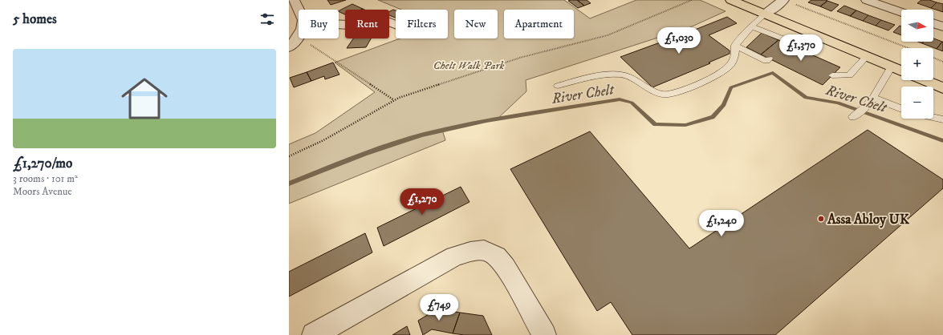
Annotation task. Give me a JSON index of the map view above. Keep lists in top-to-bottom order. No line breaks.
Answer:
{"water":["River Chelt"],"parks":["Chelt Walk Park"],"places":["Assa Abloy UK"],"north":"right","page":{"heading":"5 homes","map_buttons":["+","−"],"chip":["Buy","Rent","Filters","New","Apartment"],"price":["£1,030","£1,370","£1,270","£1,240","£749"],"list":[{"name":"£1,270/mo","note":"3 rooms · 101 m² · Moors Avenue"}]}}
